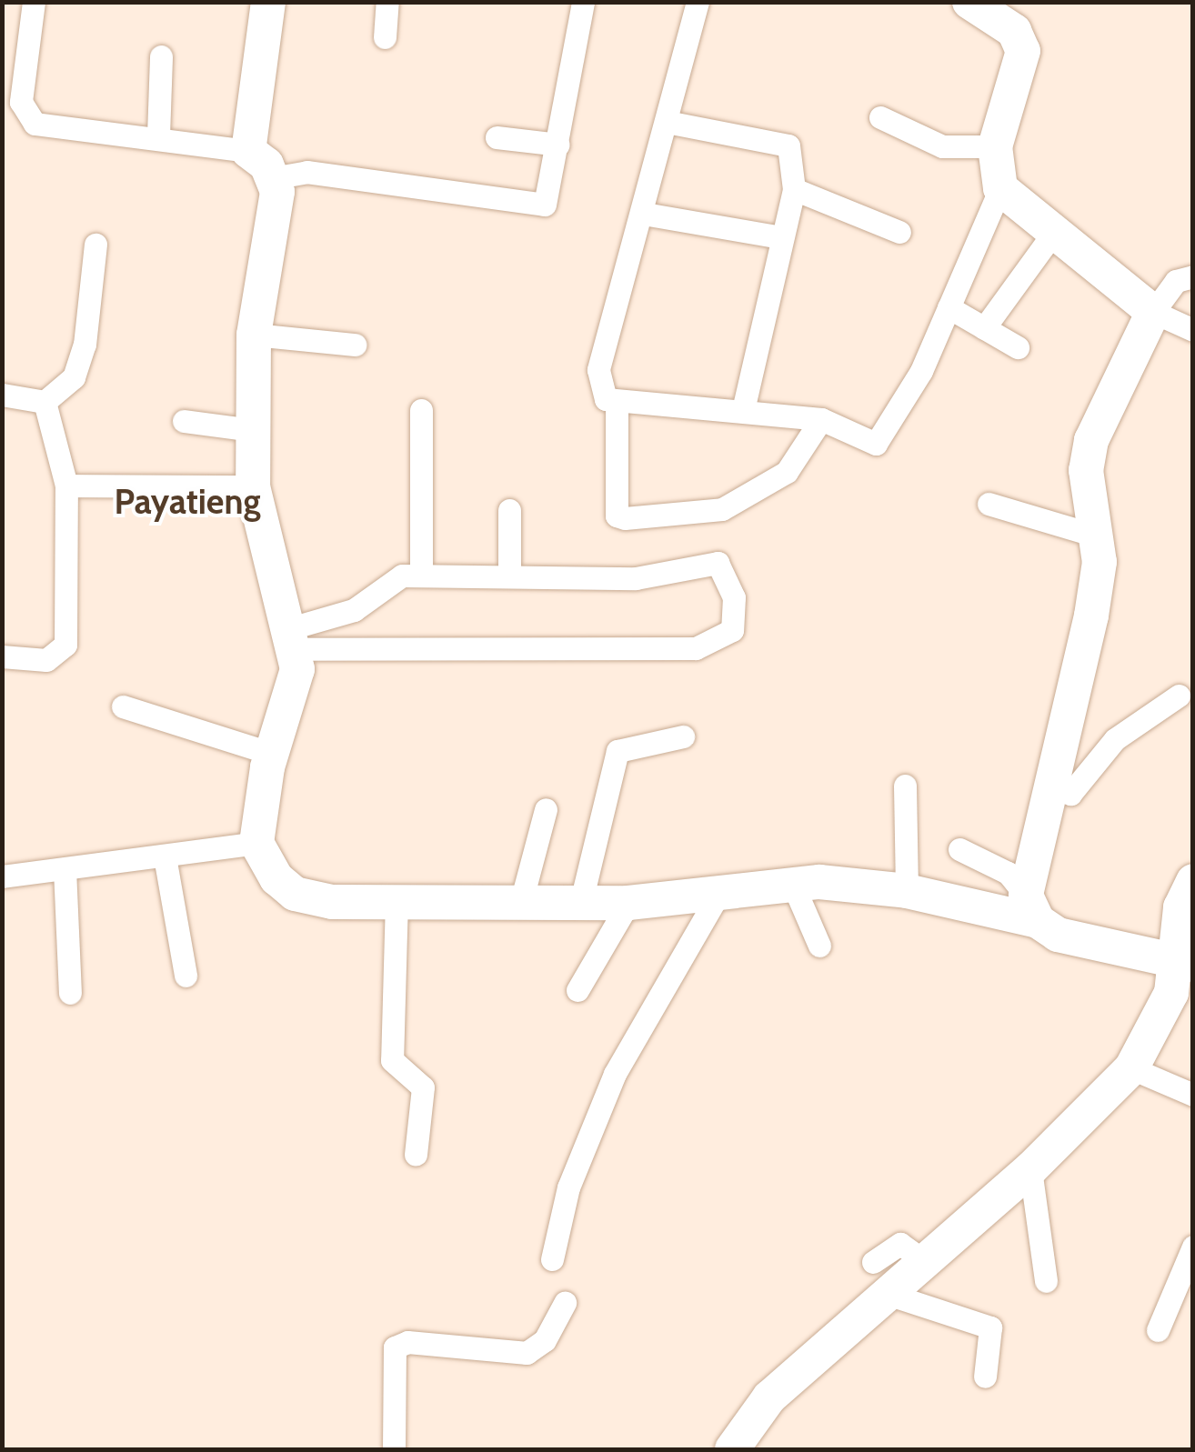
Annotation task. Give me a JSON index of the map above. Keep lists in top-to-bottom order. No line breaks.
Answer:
{"districts":["Payatieng"]}
